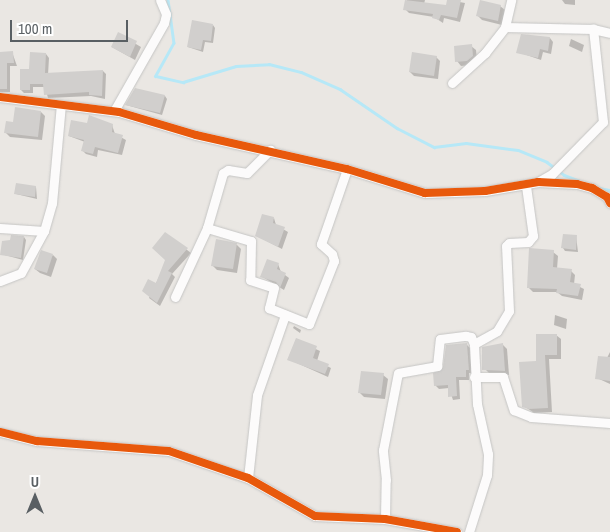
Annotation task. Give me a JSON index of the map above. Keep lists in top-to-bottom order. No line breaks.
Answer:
{"scale_bar":"100 m","north":"top"}
